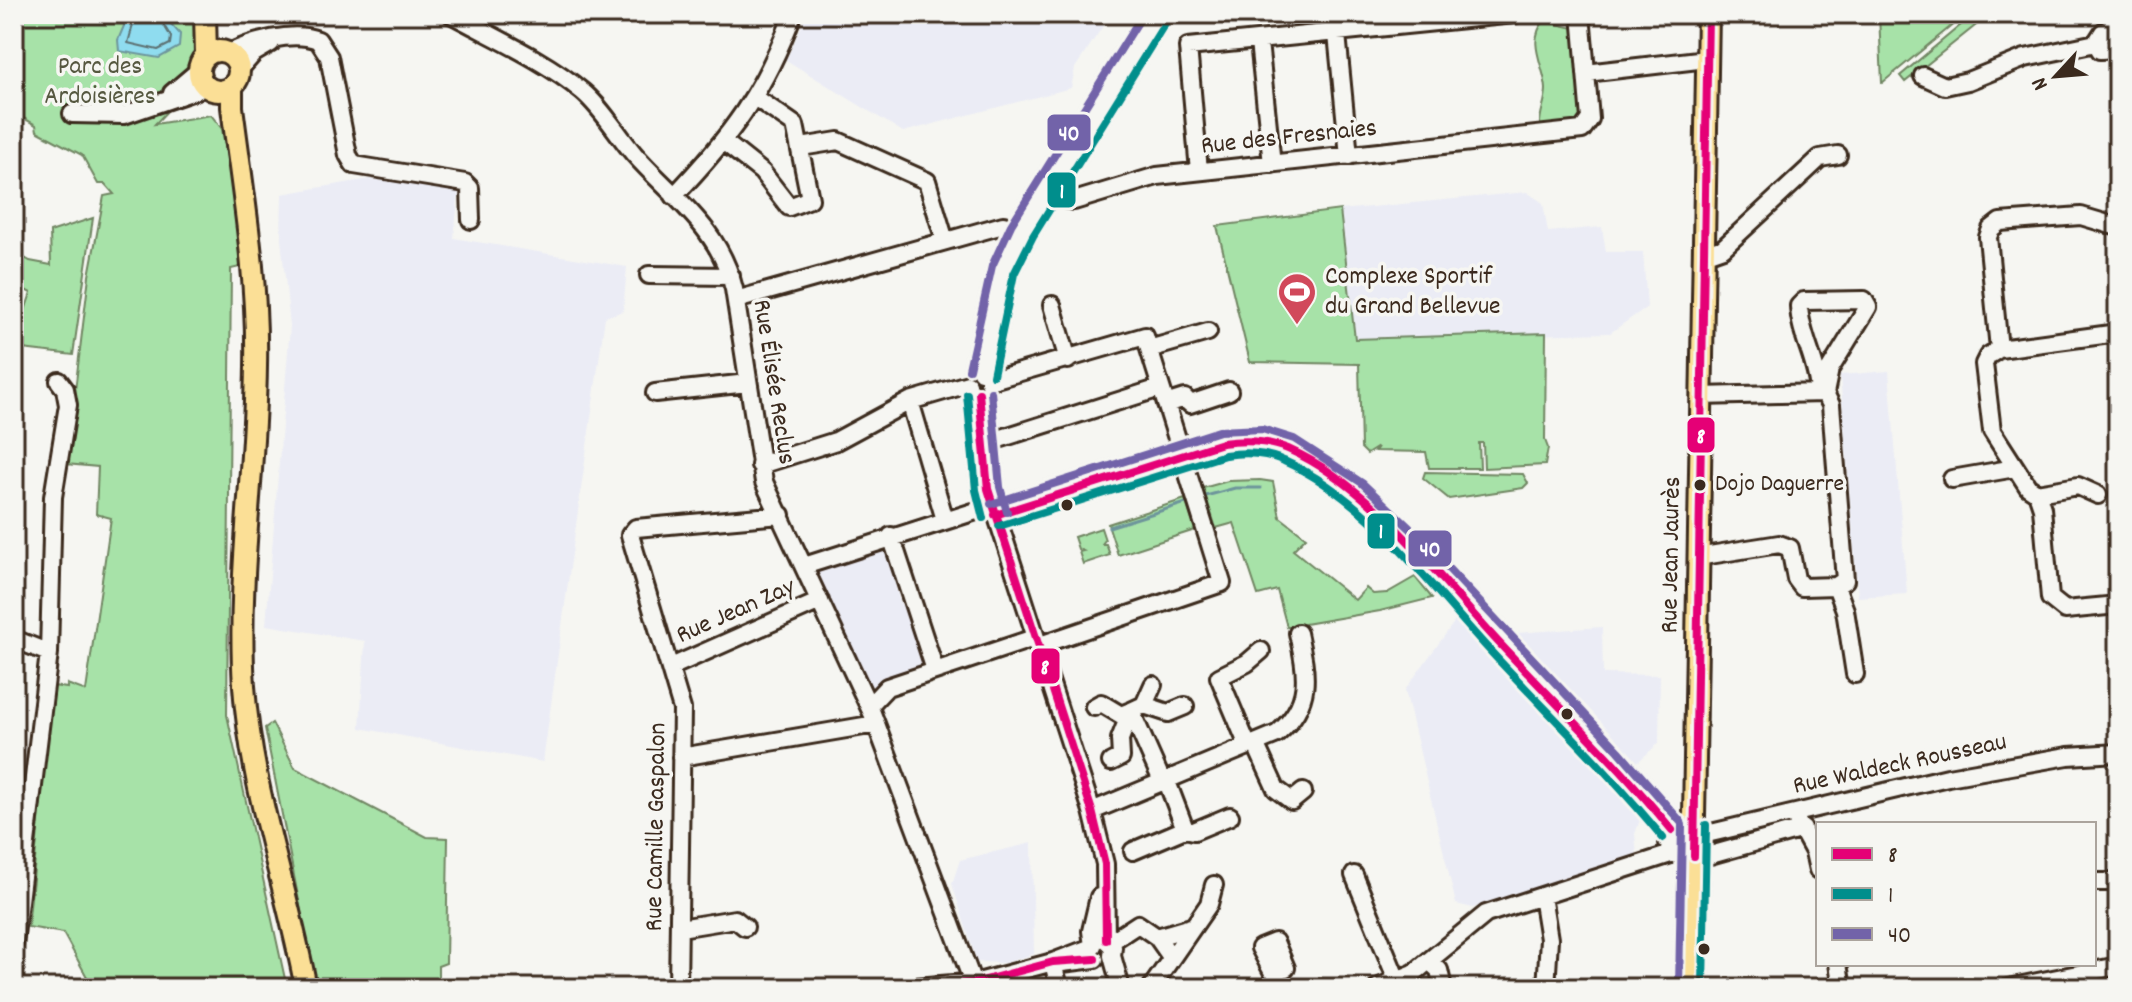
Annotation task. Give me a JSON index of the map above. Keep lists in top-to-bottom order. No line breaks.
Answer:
{"streets":{"main road":["Rue Jean Jaurès"],"street":["Rue des Fresnaies","Rue Élisée Reclus","Rue Jean Zay","Rue Waldeck Rousseau","Rue Camille Gaspalon"]},"crossings":[["Rue Élisée Reclus","Rue Jean Zay"],["Rue Élisée Reclus","Rue Camille Gaspalon"],["Rue Jean Jaurès","Rue Waldeck Rousseau"],["Rue Jean Zay","Rue Camille Gaspalon"]],"parks":["Parc des Ardoisières"],"places":{"sports":["Complexe Sportif du Grand Bellevue"],"other":["Dojo Daguerre"]},"lines":["transit line 8","transit line 40","transit line 1"],"legend":["8","1","40"],"north":"bottom left"}
